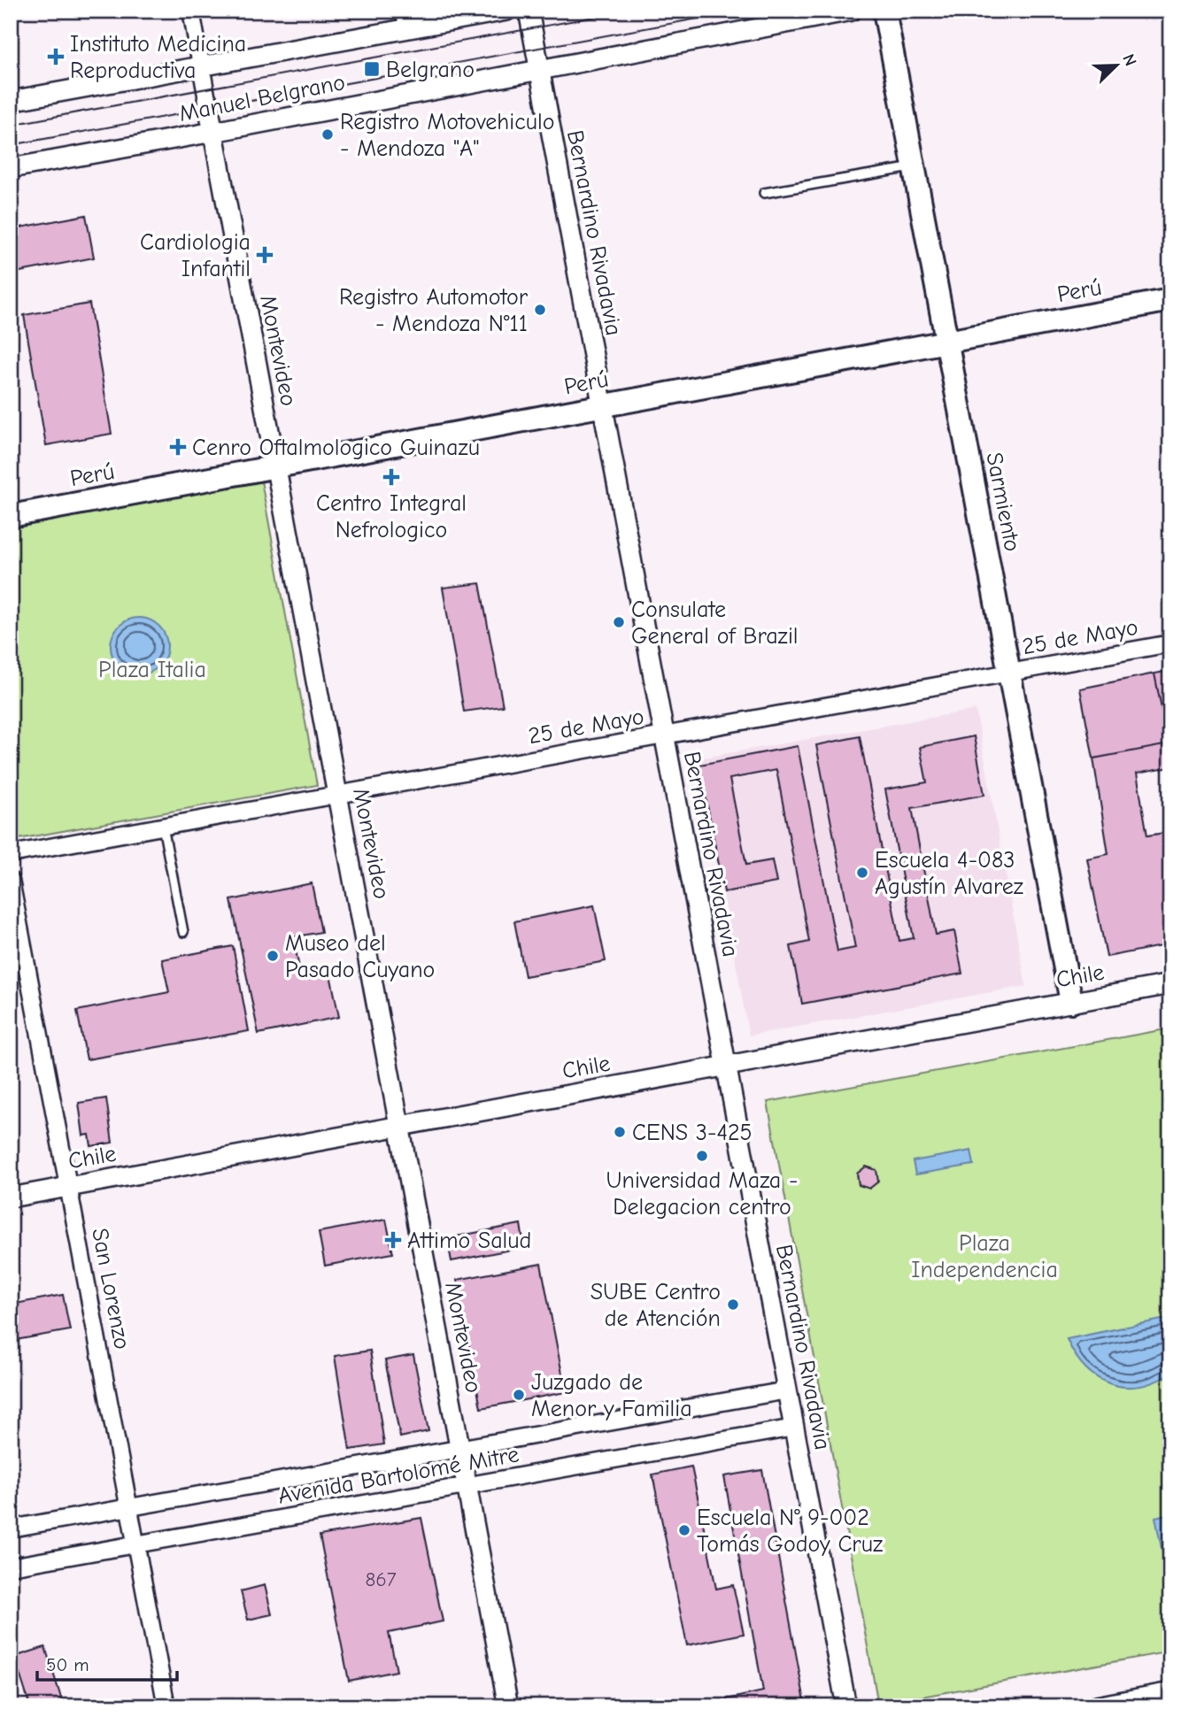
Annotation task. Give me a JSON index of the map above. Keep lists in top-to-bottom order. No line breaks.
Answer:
{"streets":{"main road":["Perú","Sarmiento"],"street":["Manuel Belgrano","Bernardino Rivadavia","Montevideo","25 de Mayo","Chile","San Lorenzo","Avenida Bartolomé Mitre"]},"crossings":[["Manuel Belgrano","Bernardino Rivadavia"],["Manuel Belgrano","Montevideo"],["Bernardino Rivadavia","Perú"],["Bernardino Rivadavia","25 de Mayo"],["Bernardino Rivadavia","Chile"],["Bernardino Rivadavia","Avenida Bartolomé Mitre"],["Perú","Montevideo"],["Perú","Sarmiento"],["Montevideo","25 de Mayo"],["Montevideo","Chile"],["Montevideo","Avenida Bartolomé Mitre"],["Sarmiento","25 de Mayo"],["Sarmiento","Chile"],["Chile","San Lorenzo"],["San Lorenzo","Avenida Bartolomé Mitre"]],"parks":["Plaza Italia","Plaza Independencia"],"places":{"health":["Instituto Medicina Reproductiva","Cardiologia Infantil","Cenro Oftalmologico Guinazu","Centro Integral Nefrologico","Attimo Salud"],"transit":["Belgrano"],"other":["Registro Motovehiculo - Mendoza \"A\"","Registro Automotor - Mendoza N°11","Consulate General of Brazil","Escuela 4-083 Agustín Alvarez","Museo del Pasado Cuyano","CENS 3-425","Universidad Maza - Delegacion centro","SUBE Centro de Atención","Juzgado de Menor y Familia","Escuela N° 9-002 Tomás Godoy Cruz"]},"house_numbers":["867"],"scale_bar":"50 m","north":"top right"}
